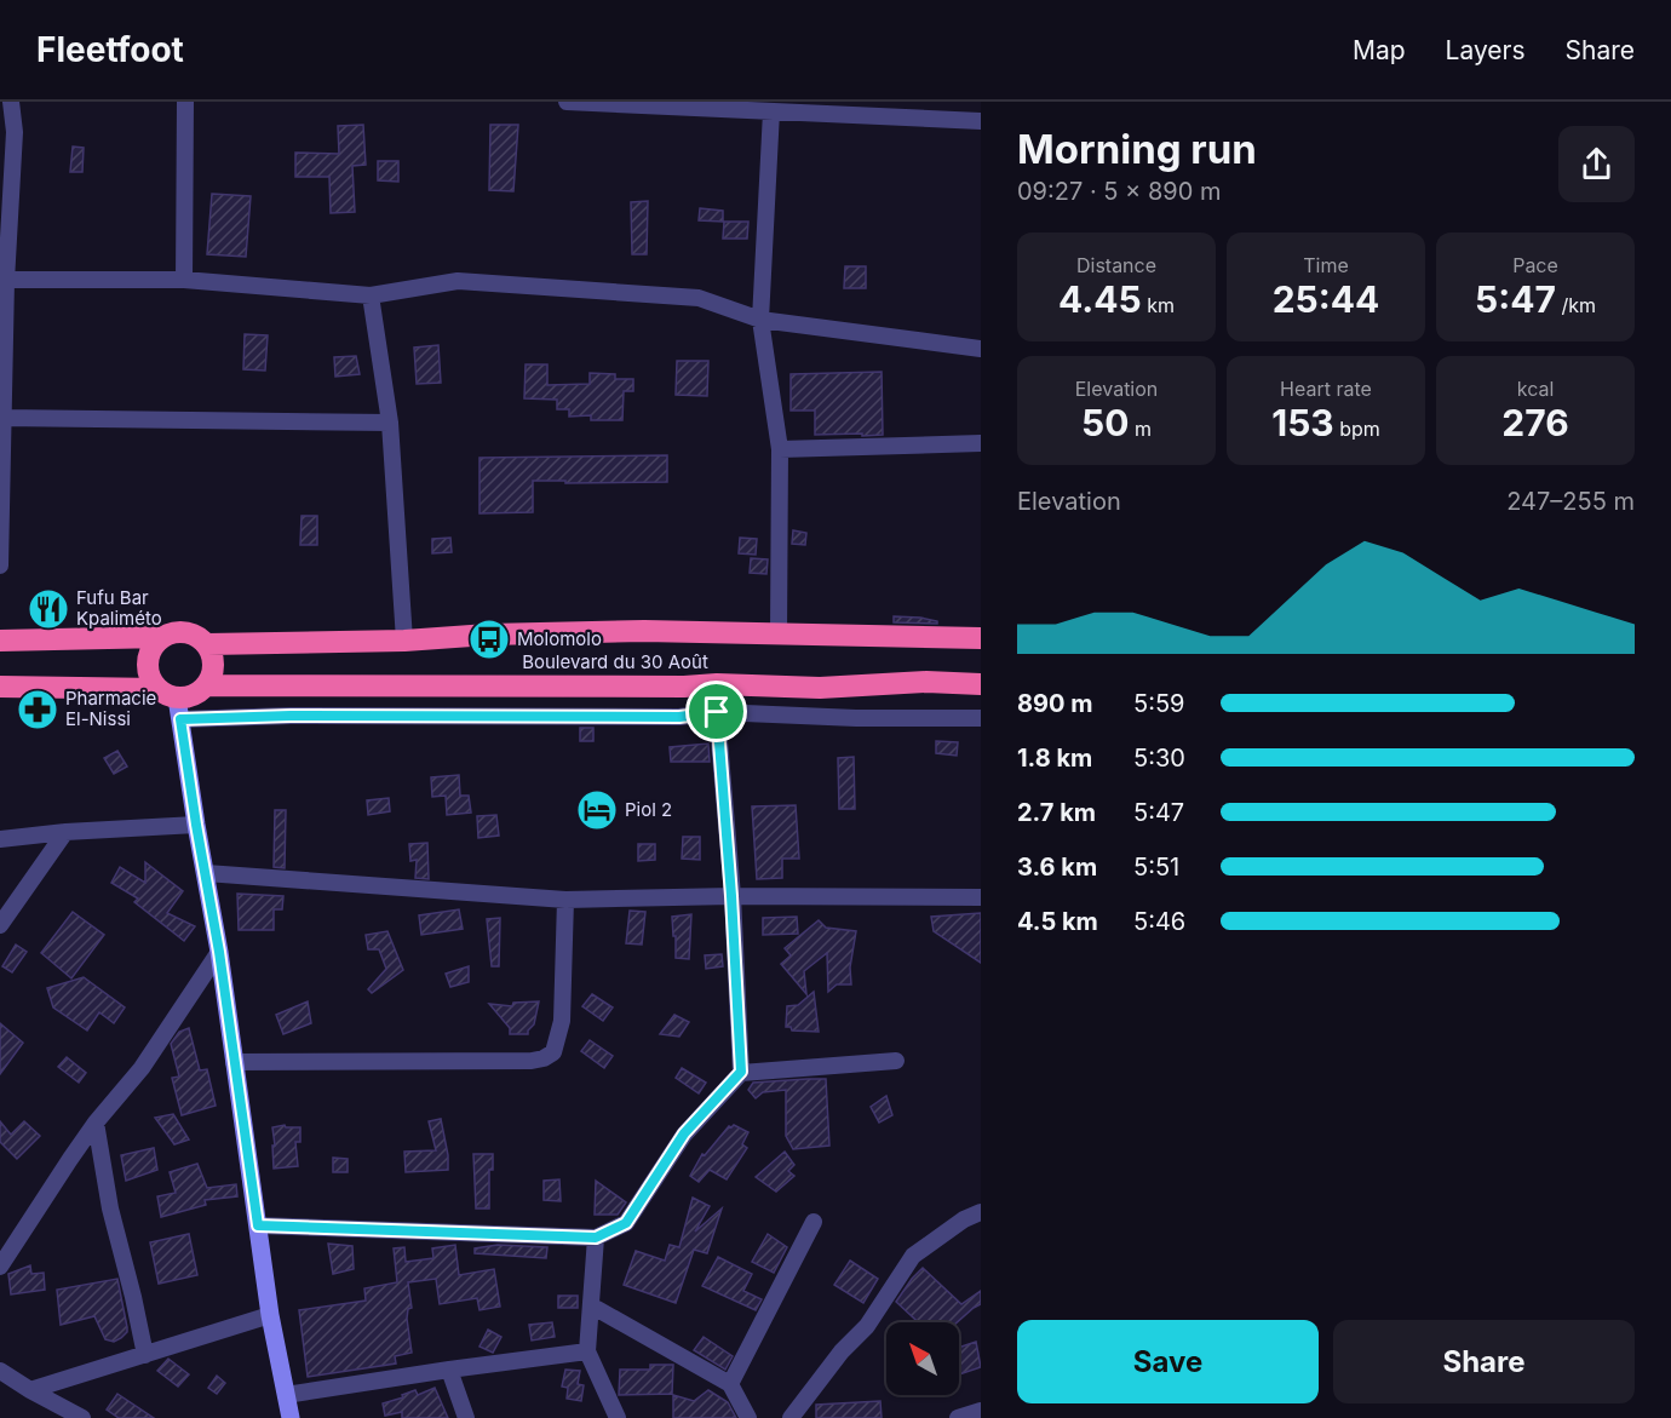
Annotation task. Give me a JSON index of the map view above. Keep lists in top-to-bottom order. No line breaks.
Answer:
{"streets":{"highway":["Boulevard du 30 Août"]},"places":{"restaurant":["Fufu Bar Kpaliméto"],"bus stop":["Molomolo"],"pharmacy":["Pharmacie El-Nissi"],"hotel":["Piol 2"]},"north":"top left","page":{"header":"Fleetfoot","nav":["Map","Layers","Share"],"heading":["Morning run","09:27 · 5 × 890 m"],"stats":[["Distance","4.45 km"],["Time","25:44"],["Pace","5:47 /km"],["Elevation","50 m"],["Heart rate","153 bpm"],["kcal","276"]],"chart":["Elevation","247–255 m"],"list":[{"name":"890 m","note":"5:59"},{"name":"1.8 km","note":"5:30"},{"name":"2.7 km","note":"5:47"},{"name":"3.6 km","note":"5:51"},{"name":"4.5 km","note":"5:46"}],"buttons":["Save","Share"]}}
